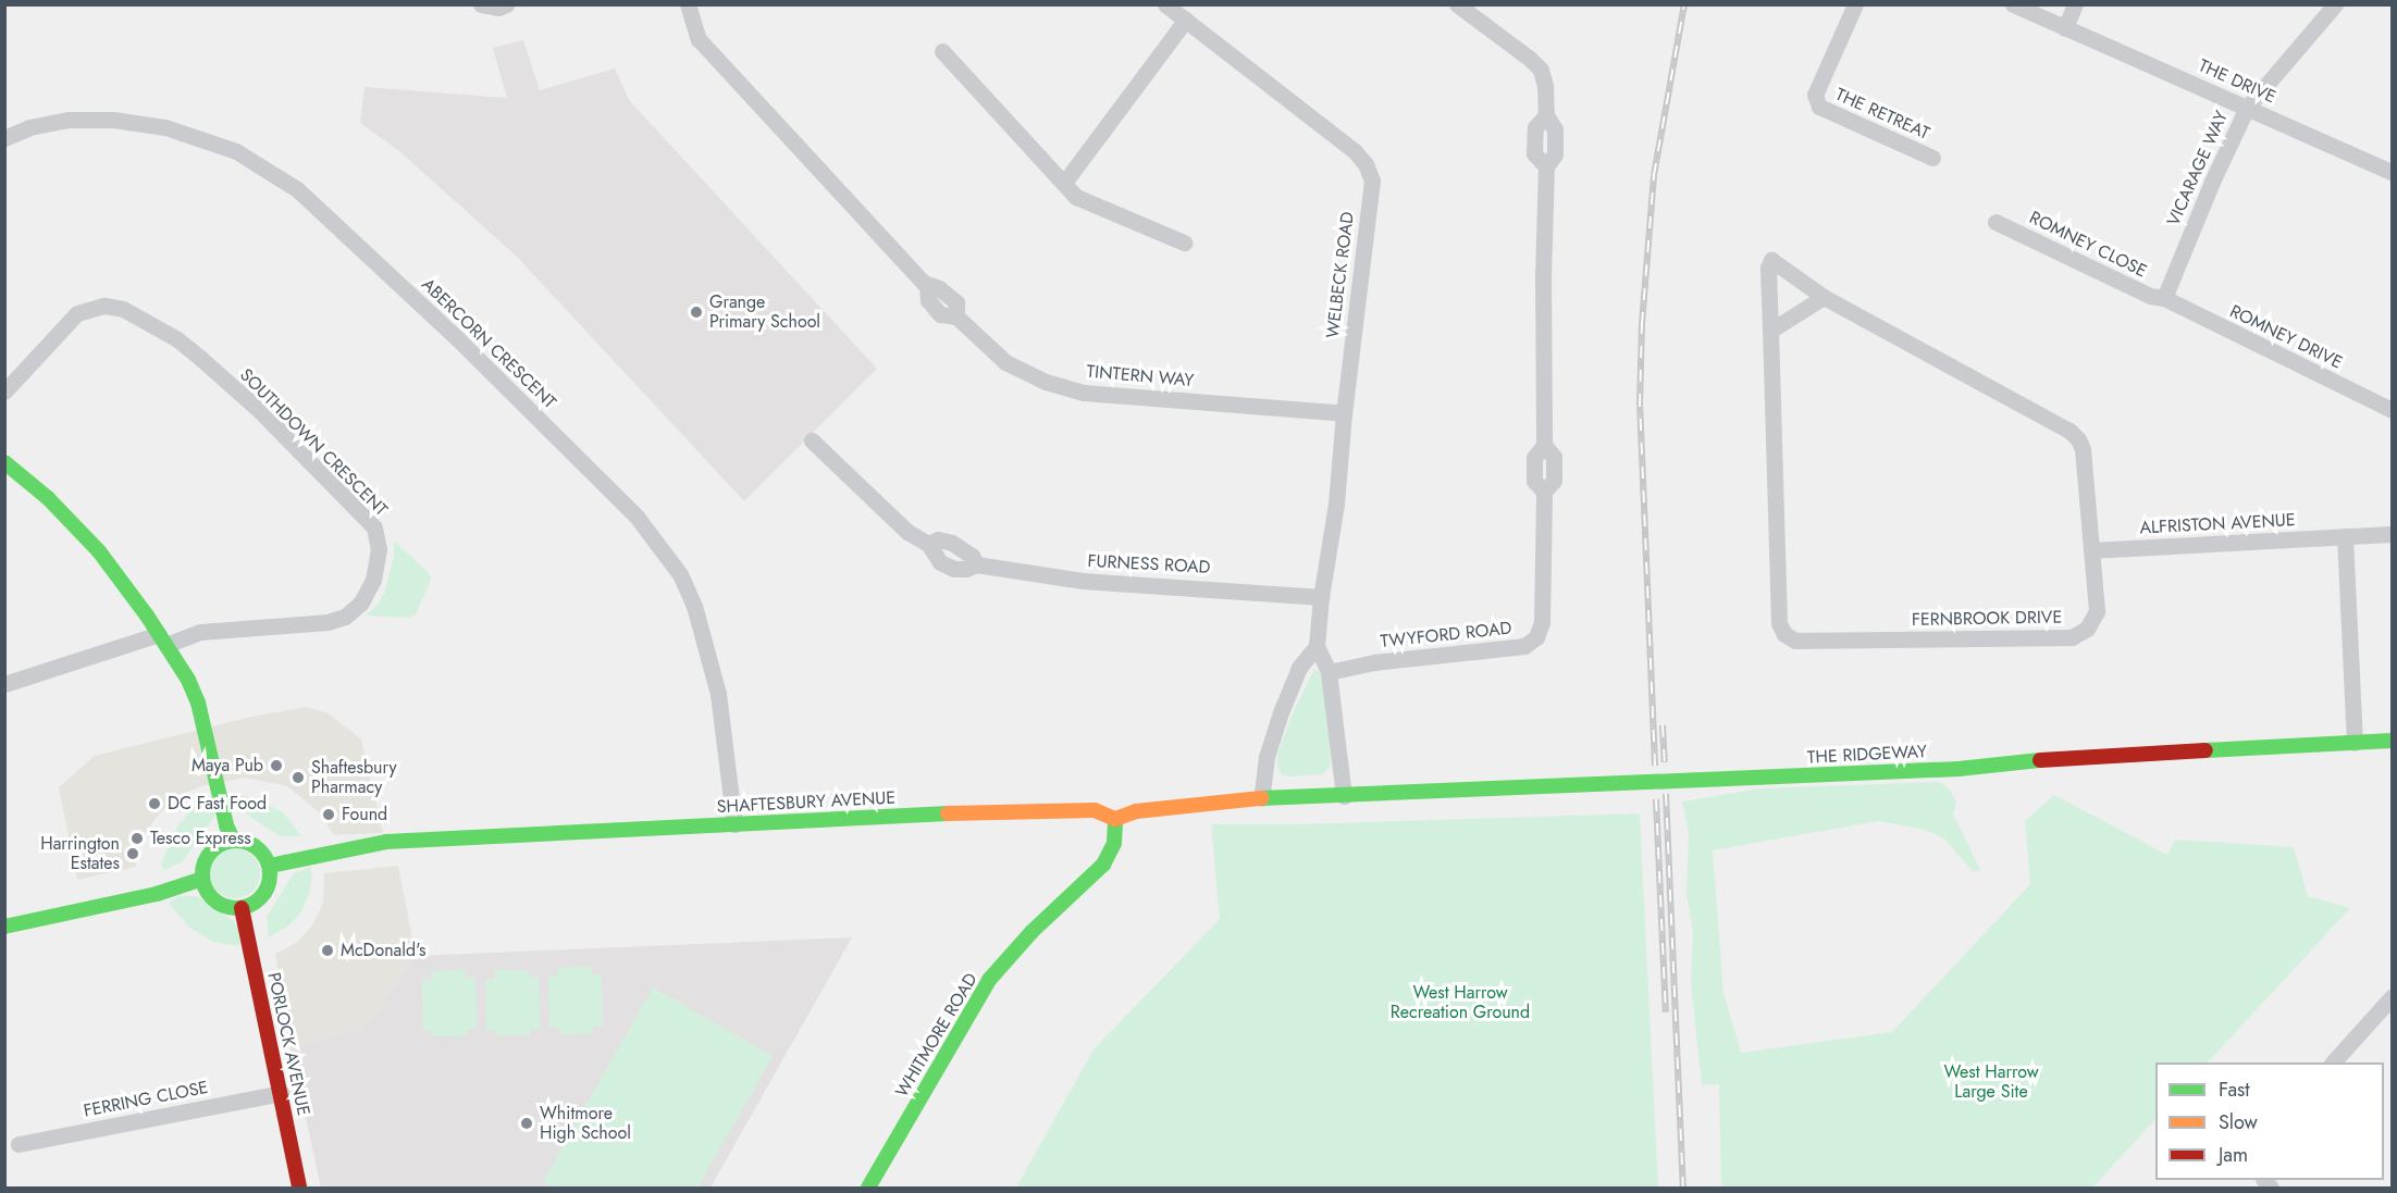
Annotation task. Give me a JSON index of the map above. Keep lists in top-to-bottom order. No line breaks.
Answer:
{"streets":{"street":["THE DRIVE","THE RETREAT","VICARAGE WAY","ROMNEY CLOSE","WELBECK ROAD","ROMNEY DRIVE","ABERCORN CRESCENT","TINTERN WAY","SOUTHDOWN CRESCENT","ALFRISTON AVENUE","FURNESS ROAD","FERNBROOK DRIVE","TWYFORD ROAD","THE RIDGEWAY","SHAFTESBURY AVENUE","WHITMORE ROAD","PORLOCK AVENUE","FERRING CLOSE"]},"crossings":[["THE DRIVE","VICARAGE WAY"],["VICARAGE WAY","ROMNEY CLOSE"],["VICARAGE WAY","ROMNEY DRIVE"],["ROMNEY CLOSE","ROMNEY DRIVE"],["WELBECK ROAD","TINTERN WAY"],["WELBECK ROAD","FURNESS ROAD"],["WELBECK ROAD","TWYFORD ROAD"],["WELBECK ROAD","THE RIDGEWAY"],["ABERCORN CRESCENT","SHAFTESBURY AVENUE"],["ALFRISTON AVENUE","FERNBROOK DRIVE"],["SHAFTESBURY AVENUE","WHITMORE ROAD"],["SHAFTESBURY AVENUE","PORLOCK AVENUE"],["PORLOCK AVENUE","FERRING CLOSE"]],"parks":["West Harrow Recreation Ground","West Harrow Large Site"],"places":["Grange Primary School","Maya Pub","Shaftesbury Pharmacy","DC Fast Food","Found","Tesco Express","Harrington Estates","McDonald's","Whitmore High School"],"legend":["Fast","Slow","Jam"]}
